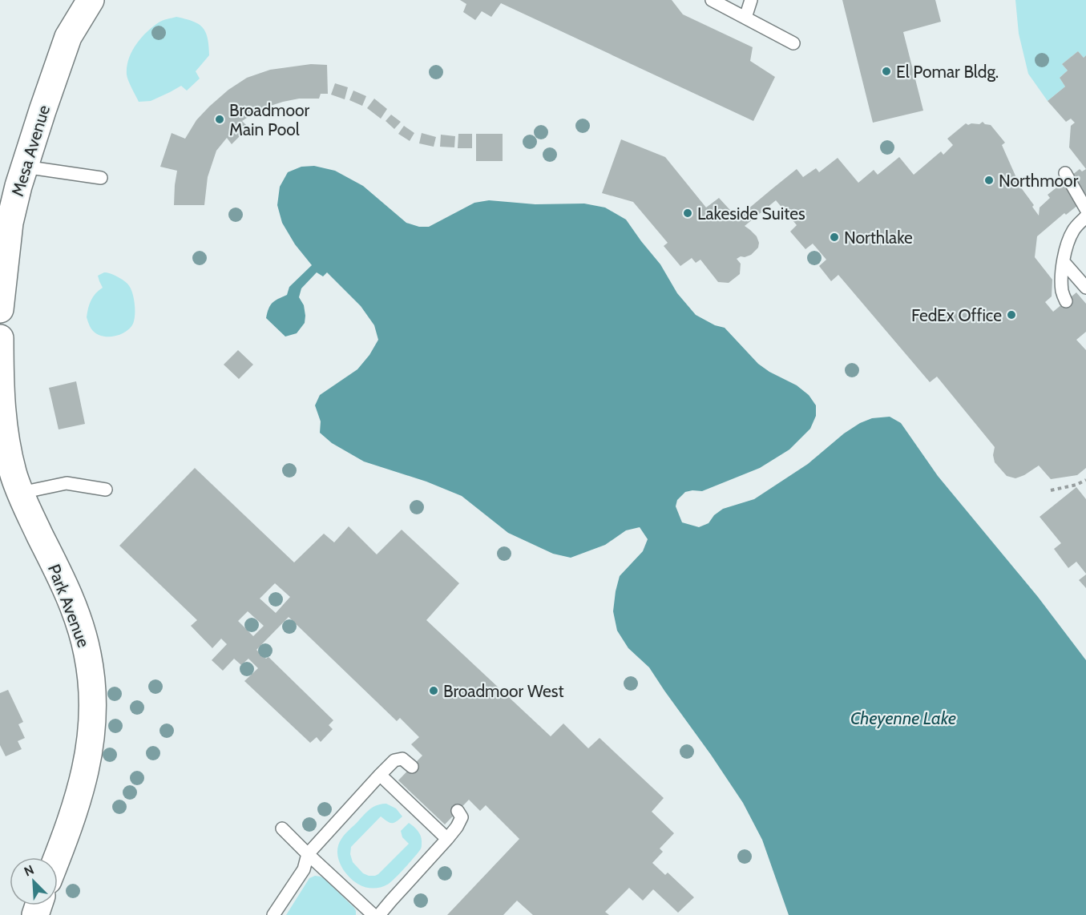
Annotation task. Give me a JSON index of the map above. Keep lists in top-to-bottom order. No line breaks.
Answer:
{"streets":{"street":["Mesa Avenue","Park Avenue"]},"water":["Cheyenne Lake"],"places":["El Pomar Bldg.","Broadmoor Main Pool","Northmoor","Lakeside Suites","Northlake","FedEx Office","Broadmoor West"],"north":"top left"}
